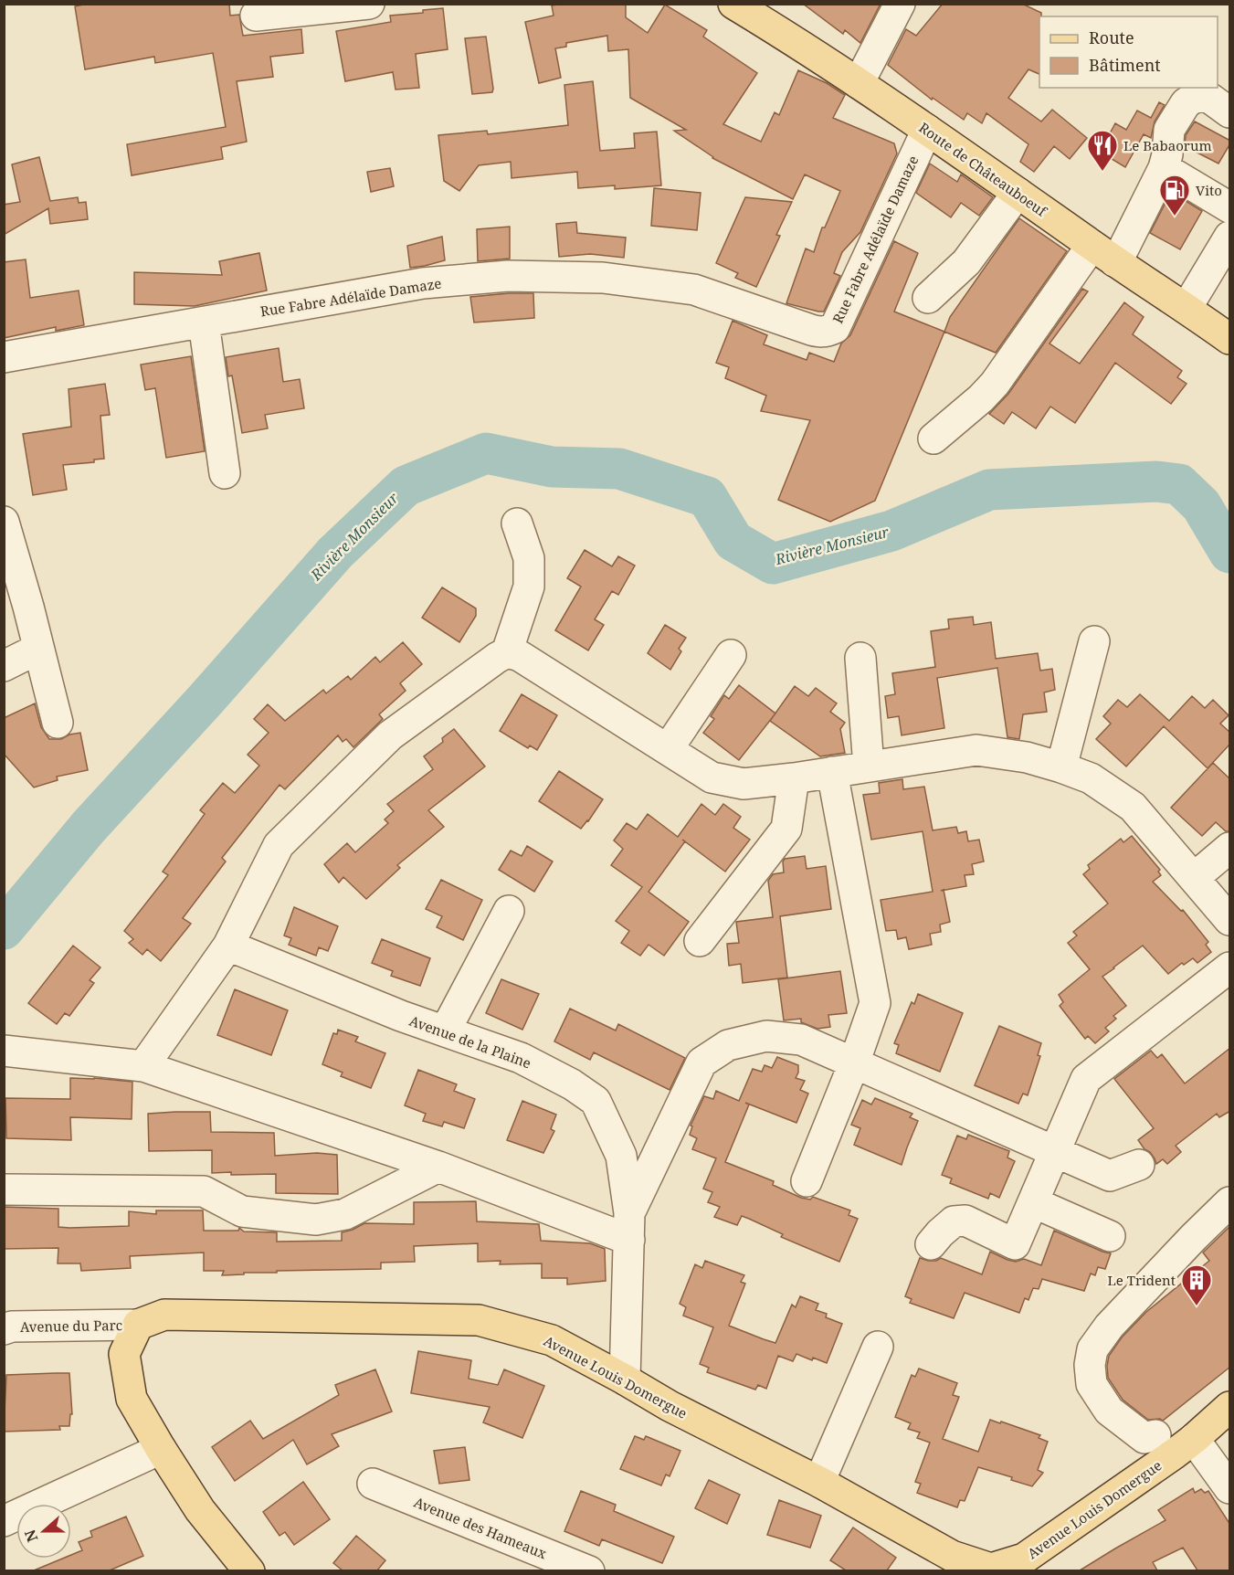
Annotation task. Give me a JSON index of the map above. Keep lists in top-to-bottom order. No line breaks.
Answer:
{"streets":{"main road":["Route de Châteauboeuf","Avenue Louis Domergue"],"street":["Rue Fabre Adélaïde Damaze","Avenue de la Plaine","Avenue du Parc","Avenue des Hameaux"]},"crossings":[["Route de Châteauboeuf","Rue Fabre Adélaïde Damaze"],["Avenue de la Plaine","Avenue Louis Domergue"],["Avenue du Parc","Avenue Louis Domergue"]],"water":["Rivière Monsieur"],"places":{"restaurant":["Le Babaorum"],"fuel station":["Vito"],"building":["Le Trident"]},"legend":["Route","Bâtiment"],"north":"left"}
